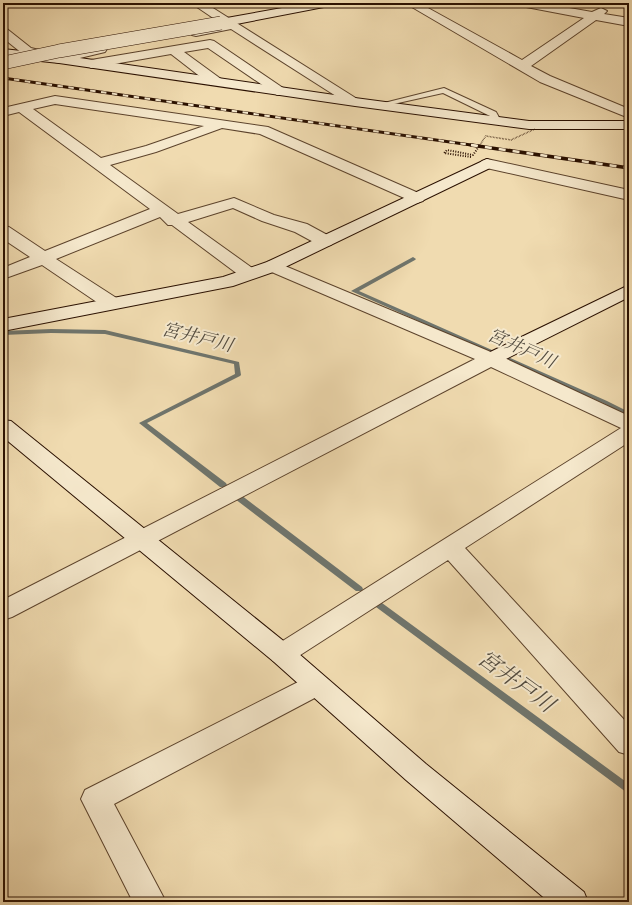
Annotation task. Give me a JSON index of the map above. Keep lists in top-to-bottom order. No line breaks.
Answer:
{"water":["宮井戸川"]}
